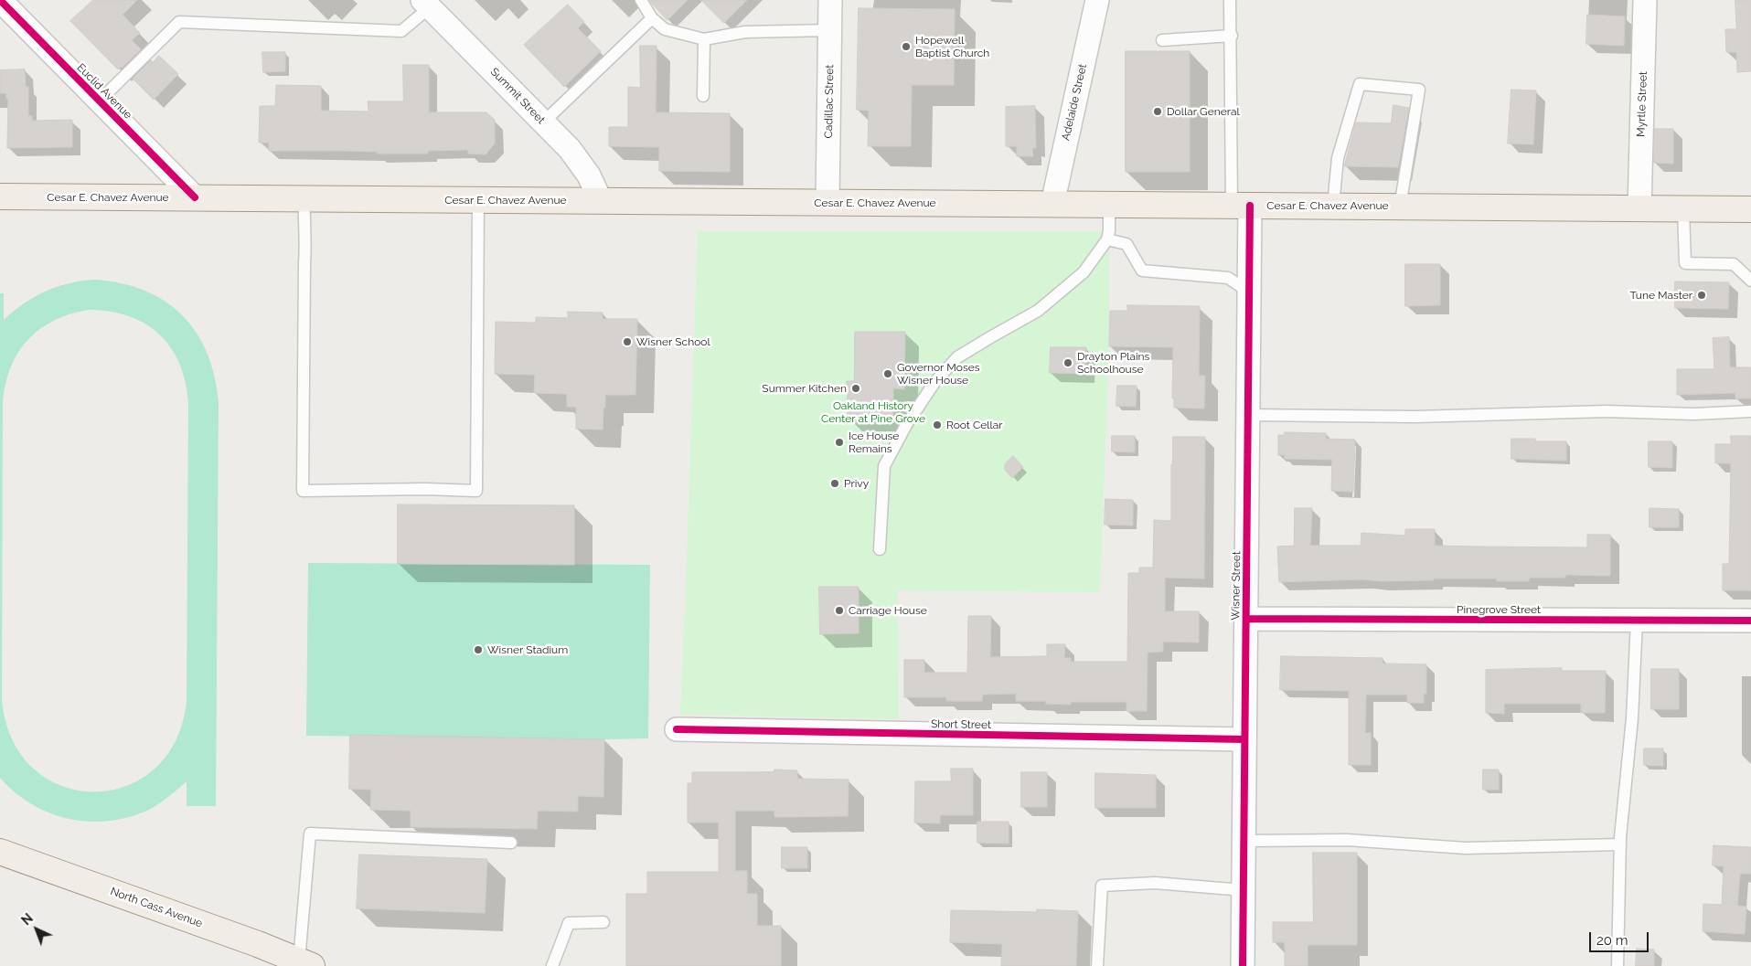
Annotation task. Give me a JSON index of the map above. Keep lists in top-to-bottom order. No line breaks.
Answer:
{"streets":{"main road":["Cesar E. Chavez Avenue","North Cass Avenue"],"street":["Euclid Avenue","Summit Street","Cadillac Street","Adelaide Street","Myrtle Street","Wisner Street","Pinegrove Street","Short Street"]},"crossings":[["Euclid Avenue","Cesar E. Chavez Avenue"],["Summit Street","Cesar E. Chavez Avenue"],["Cadillac Street","Cesar E. Chavez Avenue"],["Adelaide Street","Cesar E. Chavez Avenue"],["Myrtle Street","Cesar E. Chavez Avenue"],["Cesar E. Chavez Avenue","Wisner Street"],["Wisner Street","Pinegrove Street"],["Wisner Street","Short Street"]],"parks":["Oakland History Center at Pine Grove"],"places":["Hopewell Baptist Church","Dollar General","Tune Master","Wisner School","Drayton Plains Schoolhouse","Governor Moses Wisner House","Summer Kitchen","Root Cellar","Ice House Remains","Privy","Carriage House","Wisner Stadium"],"scale_bar":"20 m","north":"top left"}
